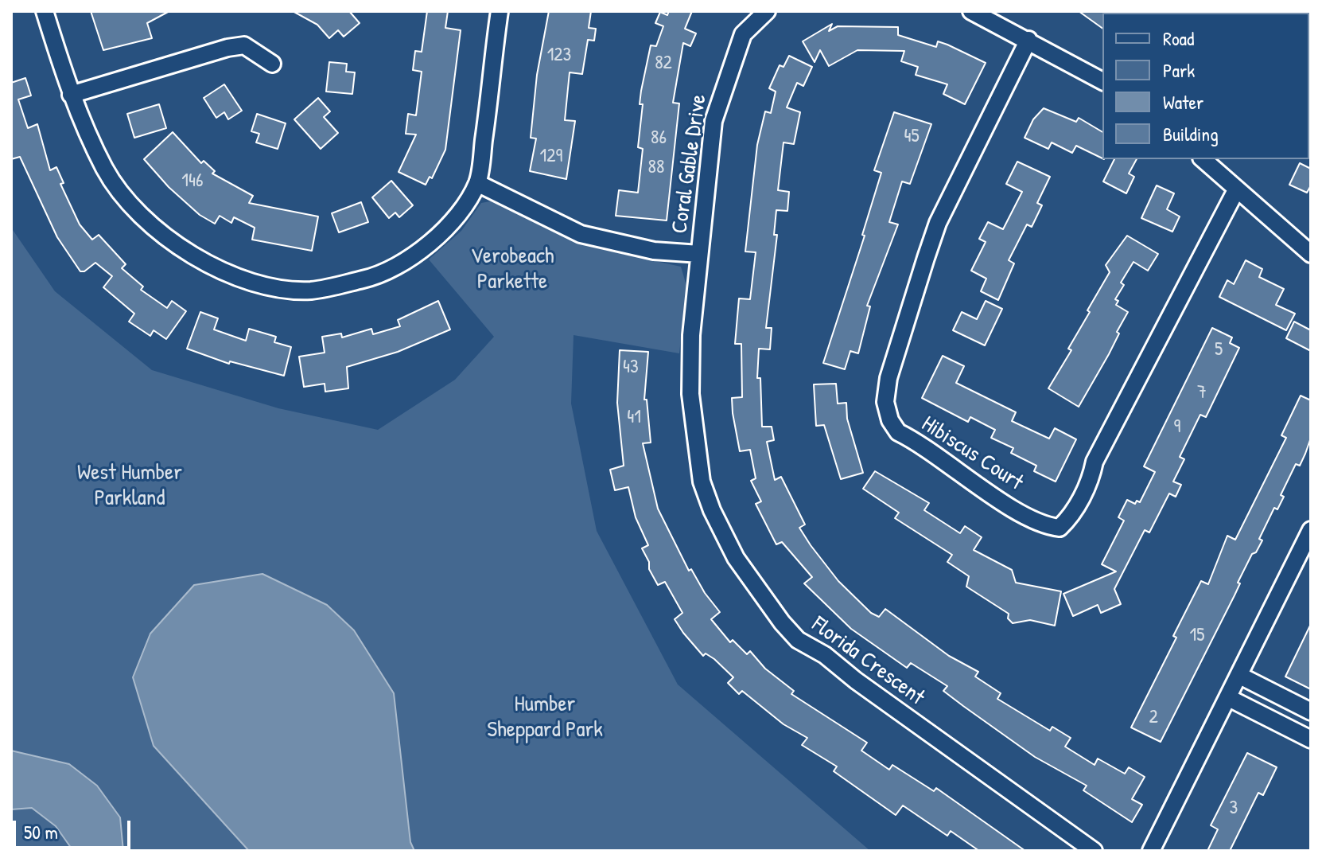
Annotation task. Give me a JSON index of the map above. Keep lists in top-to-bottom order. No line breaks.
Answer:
{"streets":{"street":["Coral Gable Drive","Hibiscus Court","Florida Crescent"]},"crossings":[["Coral Gable Drive","Florida Crescent"]],"parks":["Verobeach Parkette","West Humber Parkland","Humber Sheppard Park"],"house_numbers":["123","82","45","86","129","88","146","5","43","7","41","9","15","2","3"],"legend":["Road","Park","Water","Building"],"scale_bar":"50 m"}
